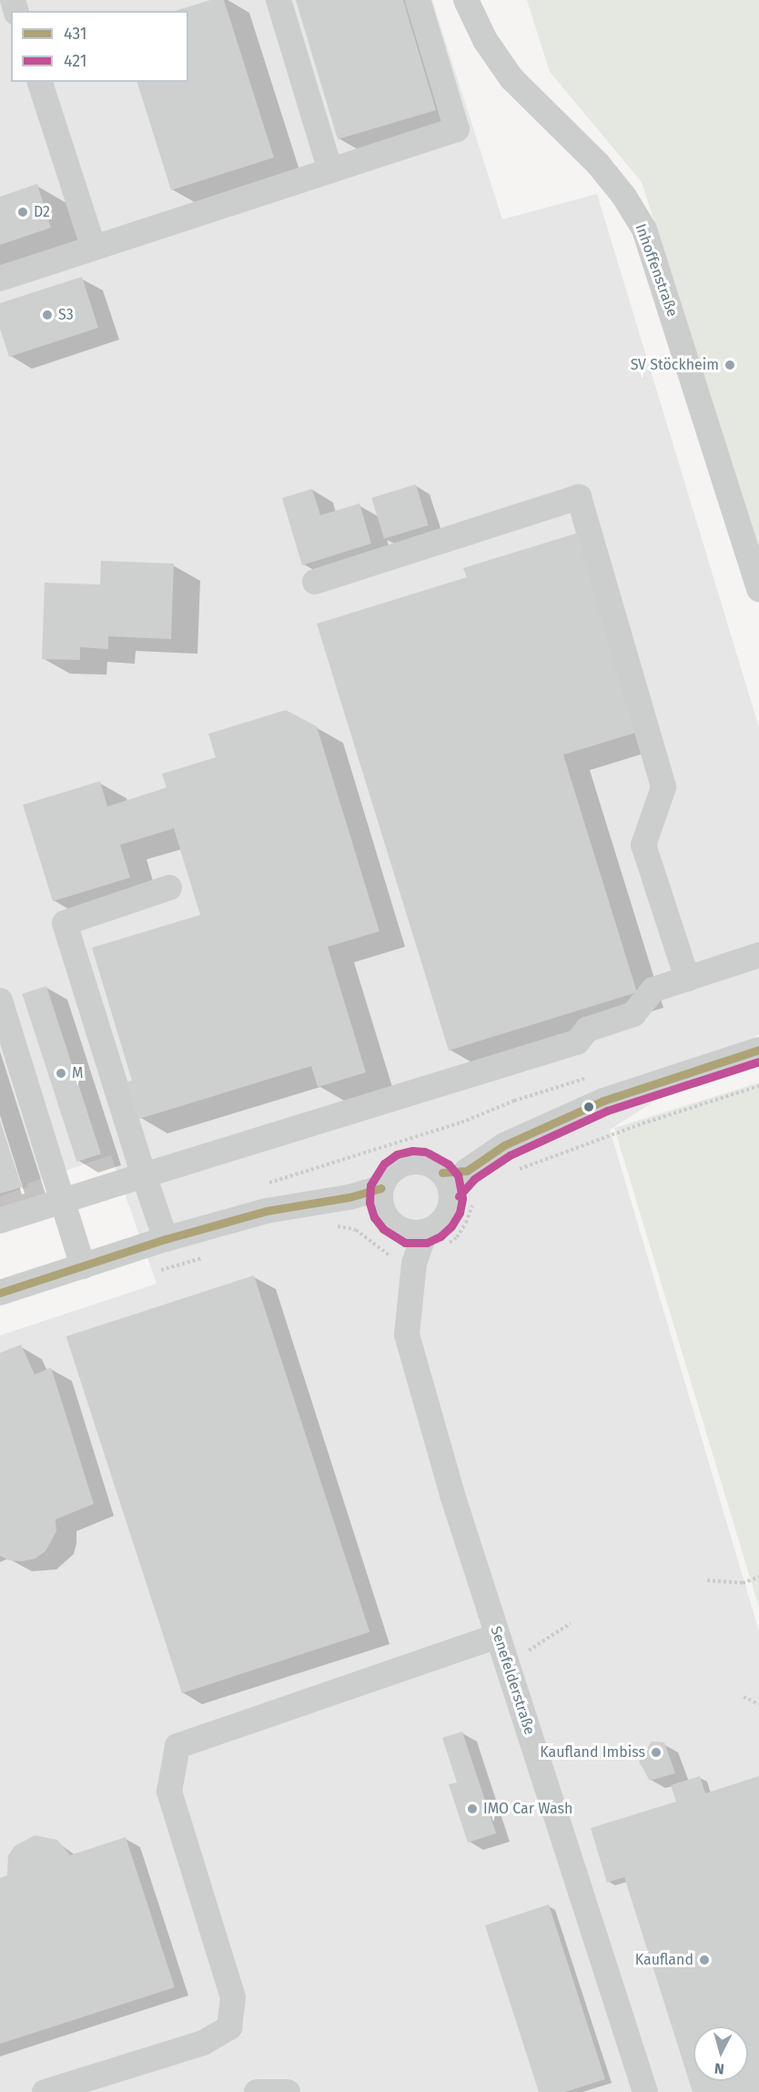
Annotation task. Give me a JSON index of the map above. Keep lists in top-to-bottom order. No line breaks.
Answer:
{"streets":{"street":["Inhoffenstraße","Senefelderstraße"]},"places":["D2","S3","SV Stöckheim","M","Kaufland Imbiss","IMO Car Wash","Kaufland"],"lines":["transit line 431","transit line 421"],"legend":["431","421"],"north":"bottom"}
